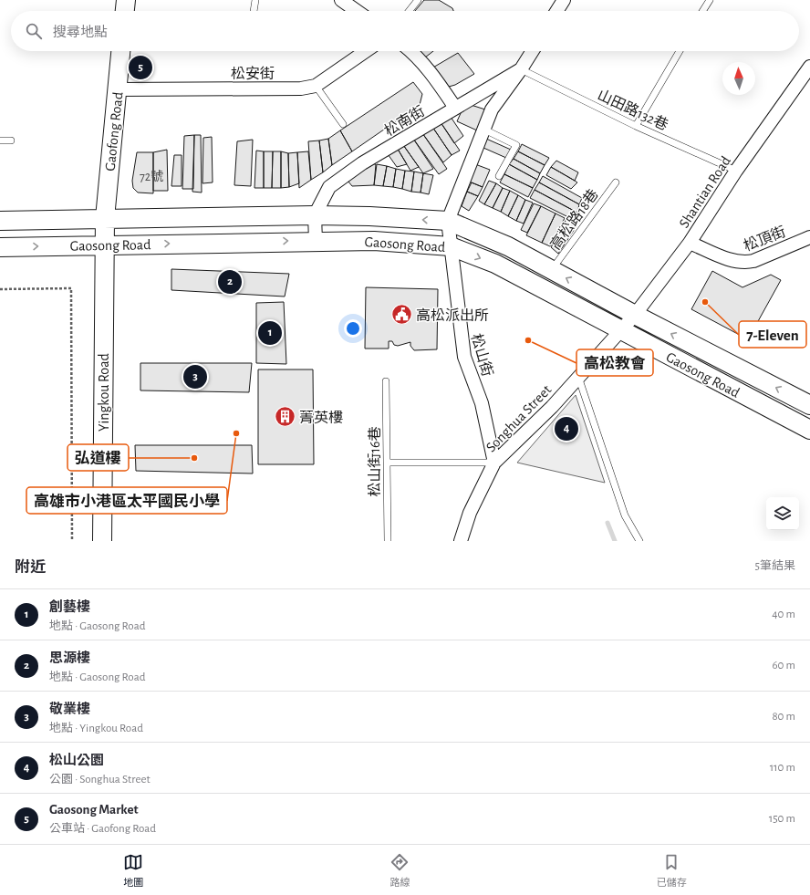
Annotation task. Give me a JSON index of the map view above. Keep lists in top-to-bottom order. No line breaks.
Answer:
{"streets":{"street":["松安街","松南街","Gaofong Road","Shantian Road","松頂街","Gaosong Road","松山街","Yingkou Road","Songhua Street"],"lane":["山田路132巷","高松路18巷","松山街16巷"]},"crossings":[["松安街","Gaofong Road"],["山田路132巷","松南街"],["山田路132巷","Shantian Road"],["山田路132巷","松山街"],["松南街","Gaosong Road"],["松南街","松山街"],["Gaofong Road","Gaosong Road"],["Gaofong Road","Yingkou Road"],["Shantian Road","松頂街"],["Shantian Road","Gaosong Road"],["Shantian Road","Songhua Street"],["高松路18巷","Gaosong Road"],["Gaosong Road","松山街"],["Gaosong Road","Yingkou Road"],["Gaosong Road","Songhua Street"],["松山街","Songhua Street"]],"places":{"other":["7-Eleven","高松教會","高雄市小港區太平國民小學","弘道樓"],"public building":["高松派出所"],"building":["菁英樓"]},"house_numbers":["72號"],"north":"top","page":{"search":"搜尋地點","pins":["5","2","1","3","4"],"heading":["附近","5筆結果"],"list":[{"mark":"1","name":"創藝樓","note":"地點 · Gaosong Road","value":"40 m"},{"mark":"2","name":"思源樓","note":"地點 · Gaosong Road","value":"60 m"},{"mark":"3","name":"敬業樓","note":"地點 · Yingkou Road","value":"80 m"},{"mark":"4","name":"松山公園","note":"公園 · Songhua Street","value":"110 m"},{"mark":"5","name":"Gaosong Market","note":"公車站 · Gaofong Road","value":"150 m"}],"nav":["地圖","路線","已儲存"]}}
